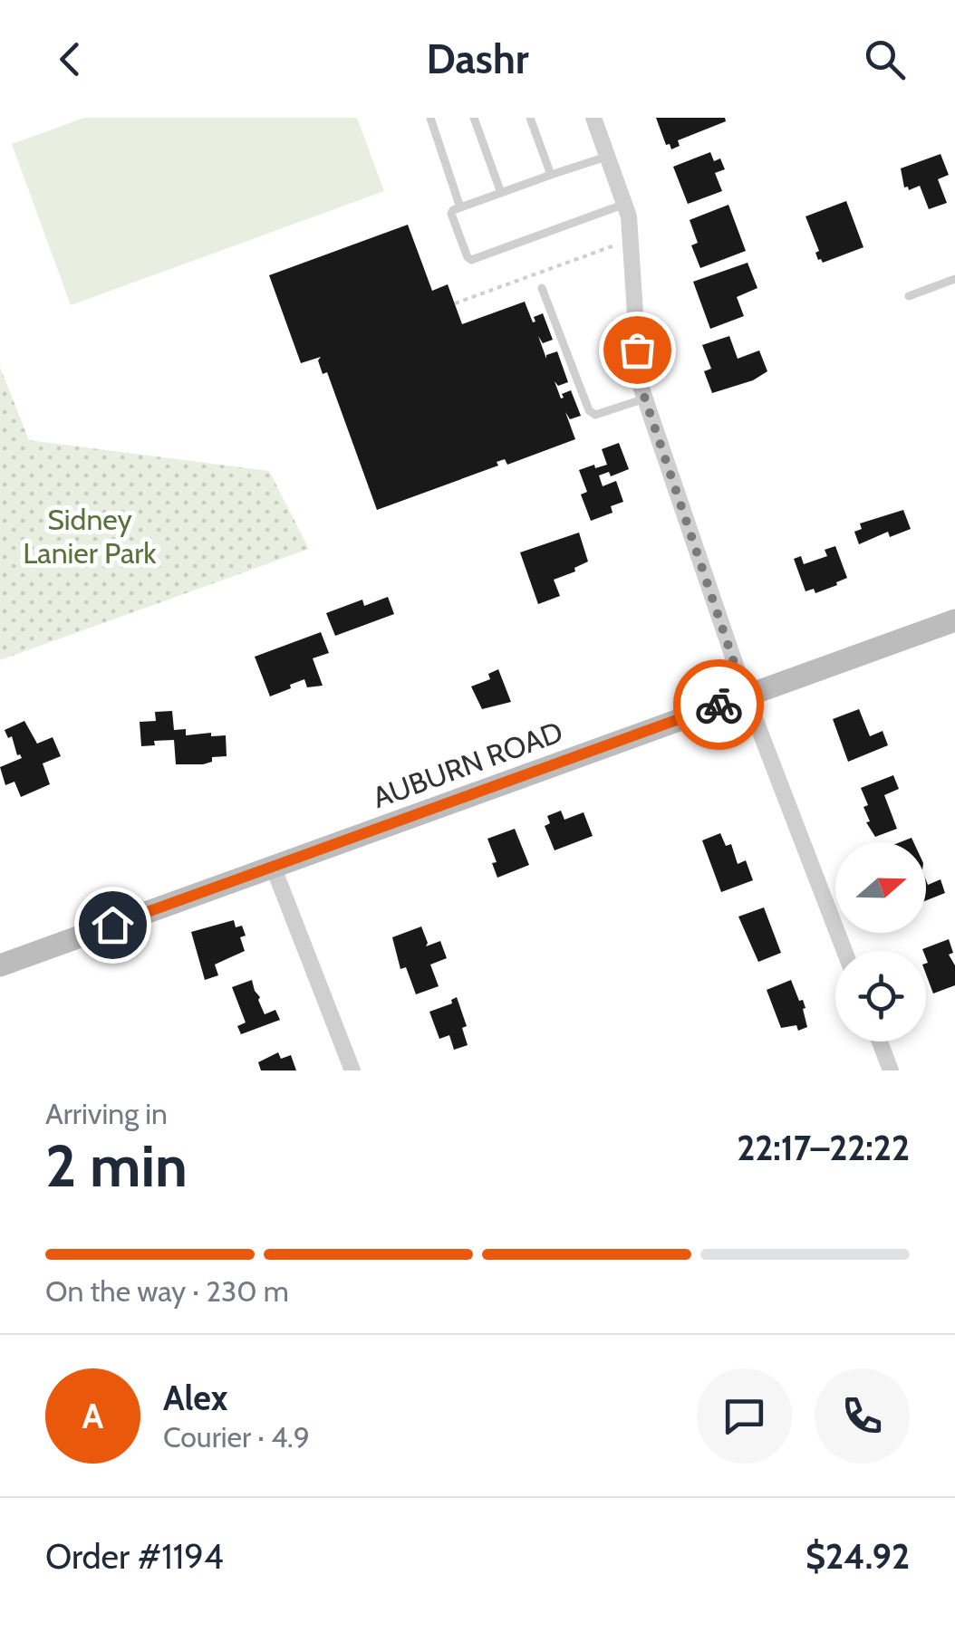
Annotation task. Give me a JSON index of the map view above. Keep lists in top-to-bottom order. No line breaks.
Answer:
{"streets":{"street":["AUBURN ROAD"]},"parks":["Sidney Lanier Park"],"north":"right","page":{"header":"Dashr","heading":["2 min","Arriving in","22:17–22:22"],"panel":["Alex","Courier · 4.9","Order #1194","$24.92"],"bar":"On the way · 230 m","round":"A"}}
